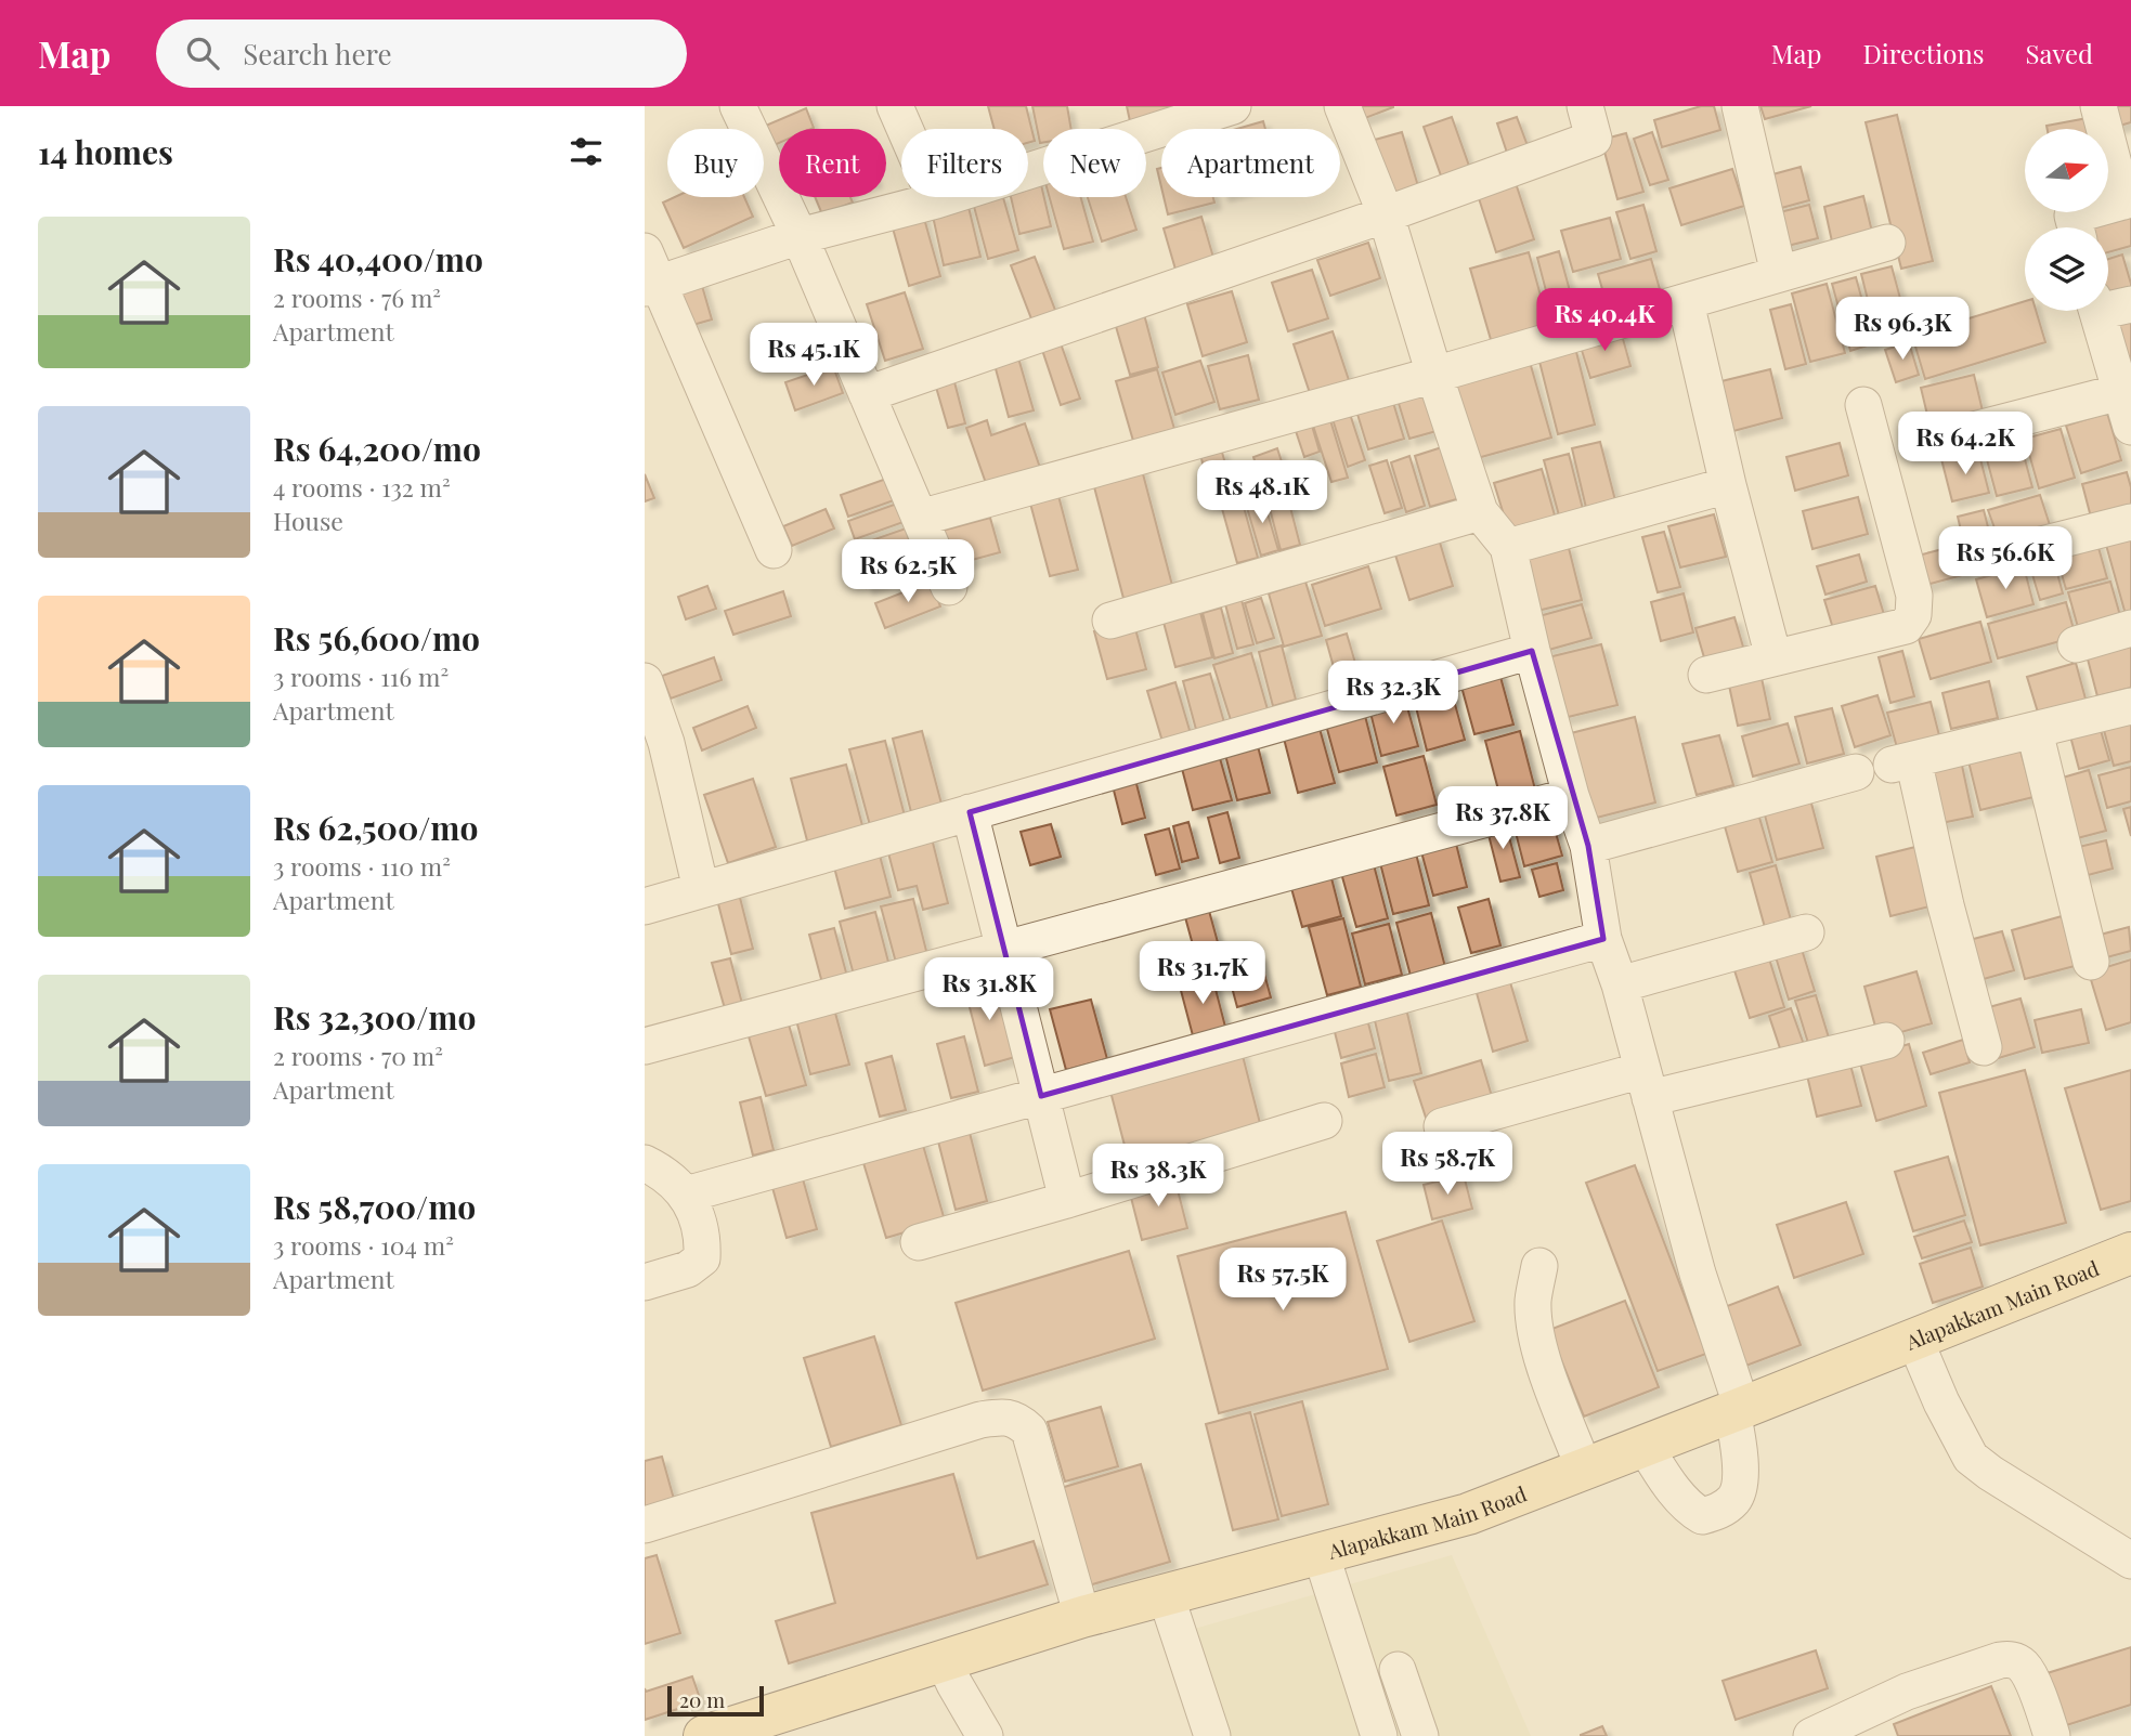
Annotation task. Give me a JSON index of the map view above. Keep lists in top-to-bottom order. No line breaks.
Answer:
{"streets":{"main road":["Alapakkam Main Road"]},"scale_bar":"20 m","north":"right","page":{"header":"Map","search":"Search here","nav":["Map","Directions","Saved"],"heading":"14 homes","chip":["Buy","Rent","Filters","New","Apartment"],"list":[{"name":"Rs 40,400/mo","note":"2 rooms · 76 m² · Apartment"},{"name":"Rs 64,200/mo","note":"4 rooms · 132 m² · House"},{"name":"Rs 56,600/mo","note":"3 rooms · 116 m² · Apartment"},{"name":"Rs 62,500/mo","note":"3 rooms · 110 m² · Apartment"},{"name":"Rs 32,300/mo","note":"2 rooms · 70 m² · Apartment"},{"name":"Rs 58,700/mo","note":"3 rooms · 104 m² · Apartment"}],"price":["Rs 40.4K","Rs 96.3K","Rs 45.1K","Rs 64.2K","Rs 48.1K","Rs 56.6K","Rs 62.5K","Rs 32.3K","Rs 37.8K","Rs 31.7K","Rs 31.8K","Rs 58.7K","Rs 38.3K","Rs 57.5K"],"scale":"20 m"}}
